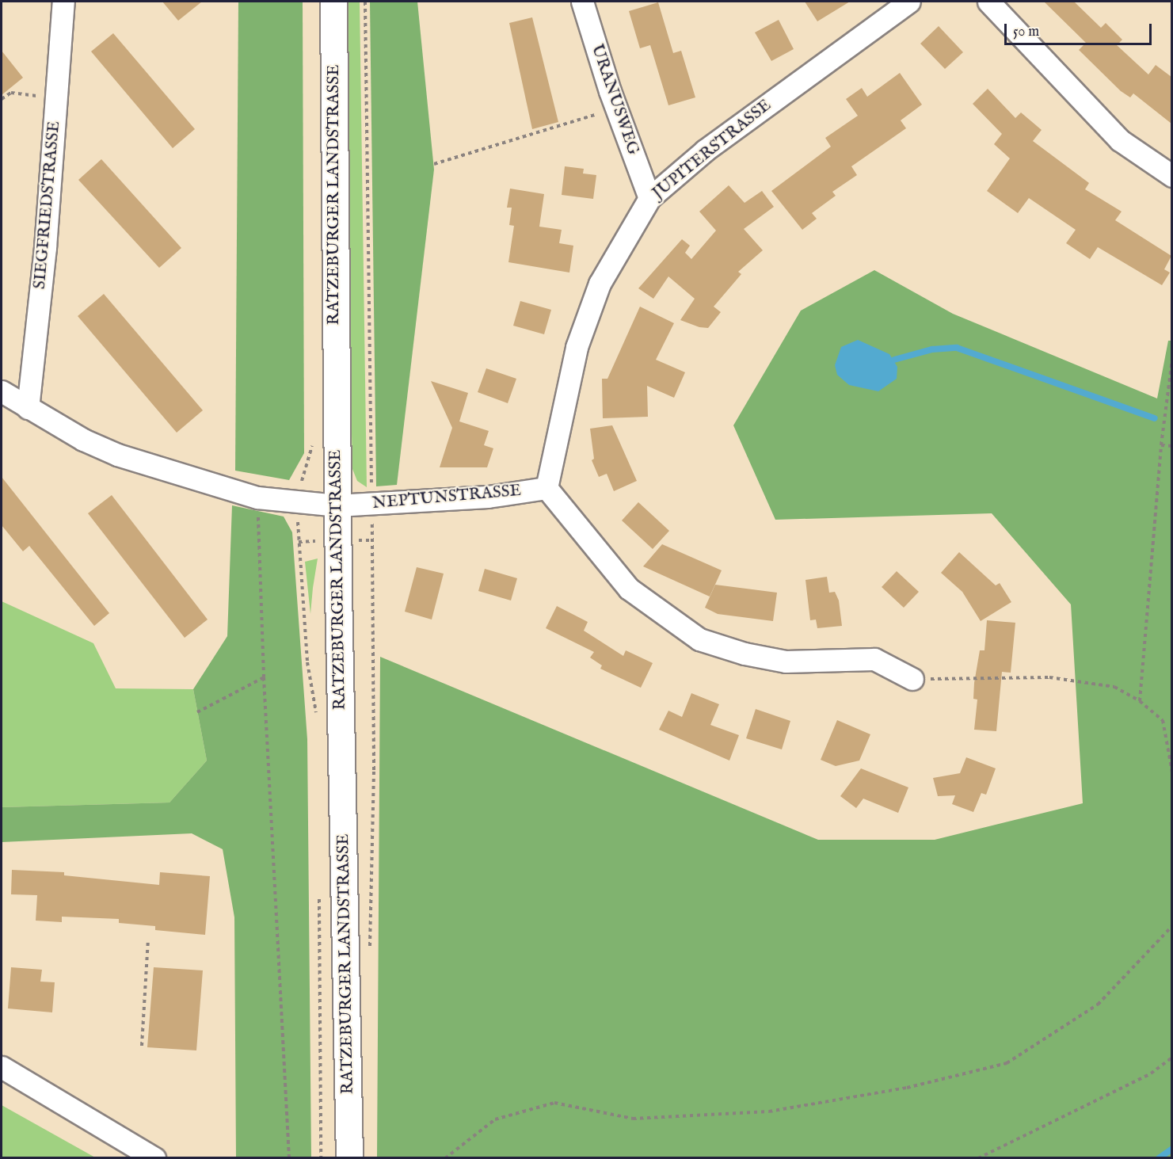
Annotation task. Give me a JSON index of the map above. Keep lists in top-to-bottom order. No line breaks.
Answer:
{"streets":{"main road":["RATZEBURGER LANDSTRASSE"],"street":["URANUSWEG","JUPITERSTRASSE","SIEGFRIEDSTRASSE","NEPTUNSTRASSE"]},"crossings":[["URANUSWEG","JUPITERSTRASSE"],["JUPITERSTRASSE","NEPTUNSTRASSE"],["RATZEBURGER LANDSTRASSE","NEPTUNSTRASSE"],["SIEGFRIEDSTRASSE","NEPTUNSTRASSE"]],"scale_bar":"50 m"}
